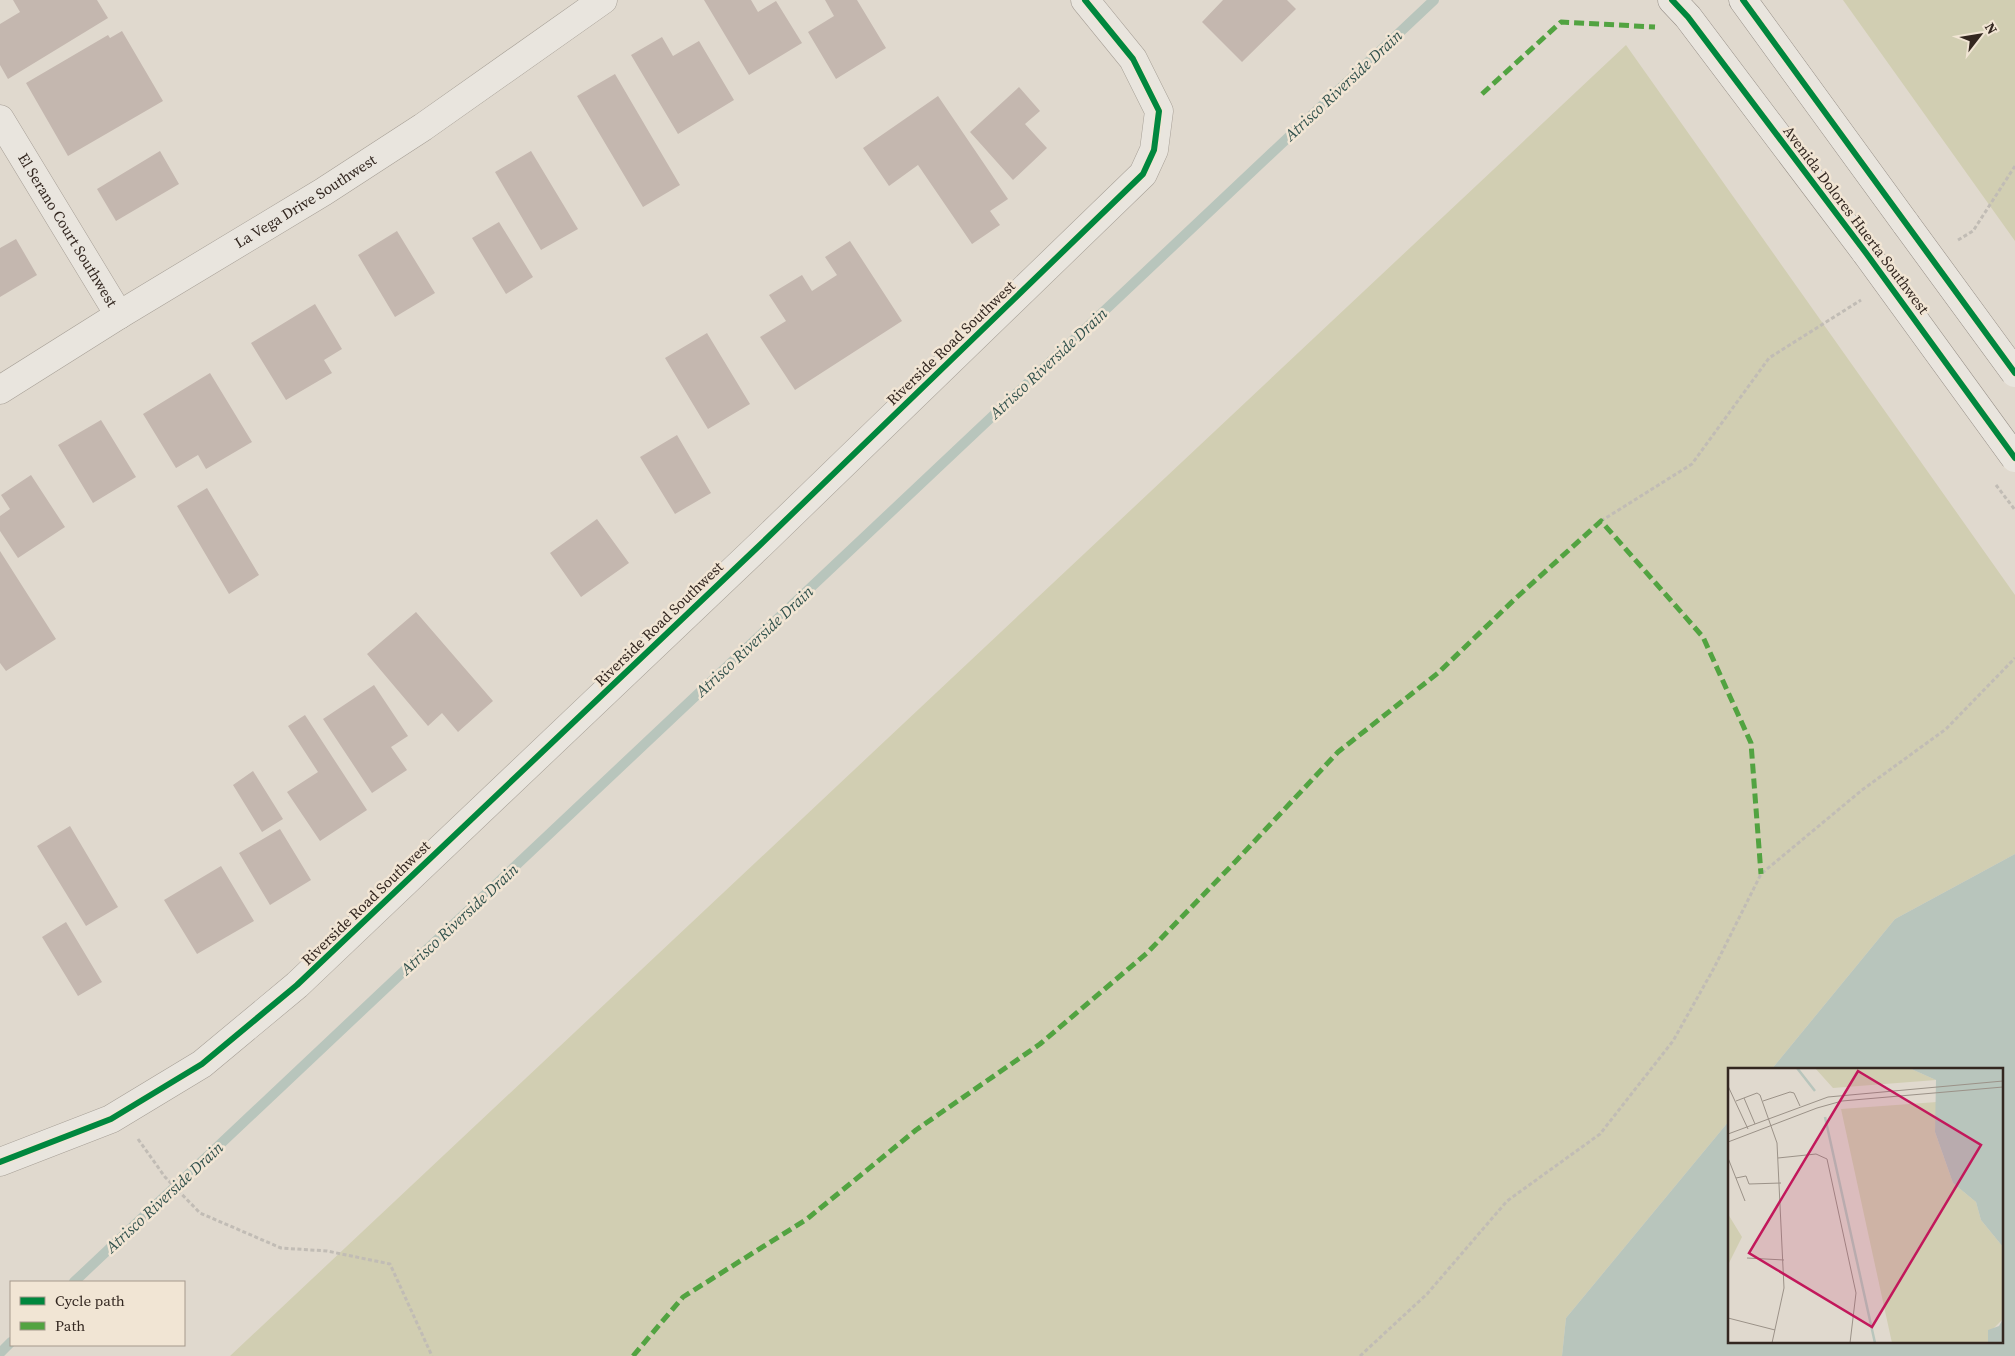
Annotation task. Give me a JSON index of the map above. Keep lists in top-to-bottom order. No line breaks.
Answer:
{"streets":{"street":["La Vega Drive Southwest","Avenida Dolores Huerta Southwest","El Serano Court Southwest","Riverside Road Southwest"]},"crossings":[["La Vega Drive Southwest","El Serano Court Southwest"]],"water":["Atrisco Riverside Drain"],"legend":["Cycle path","Path"],"north":"top right"}
